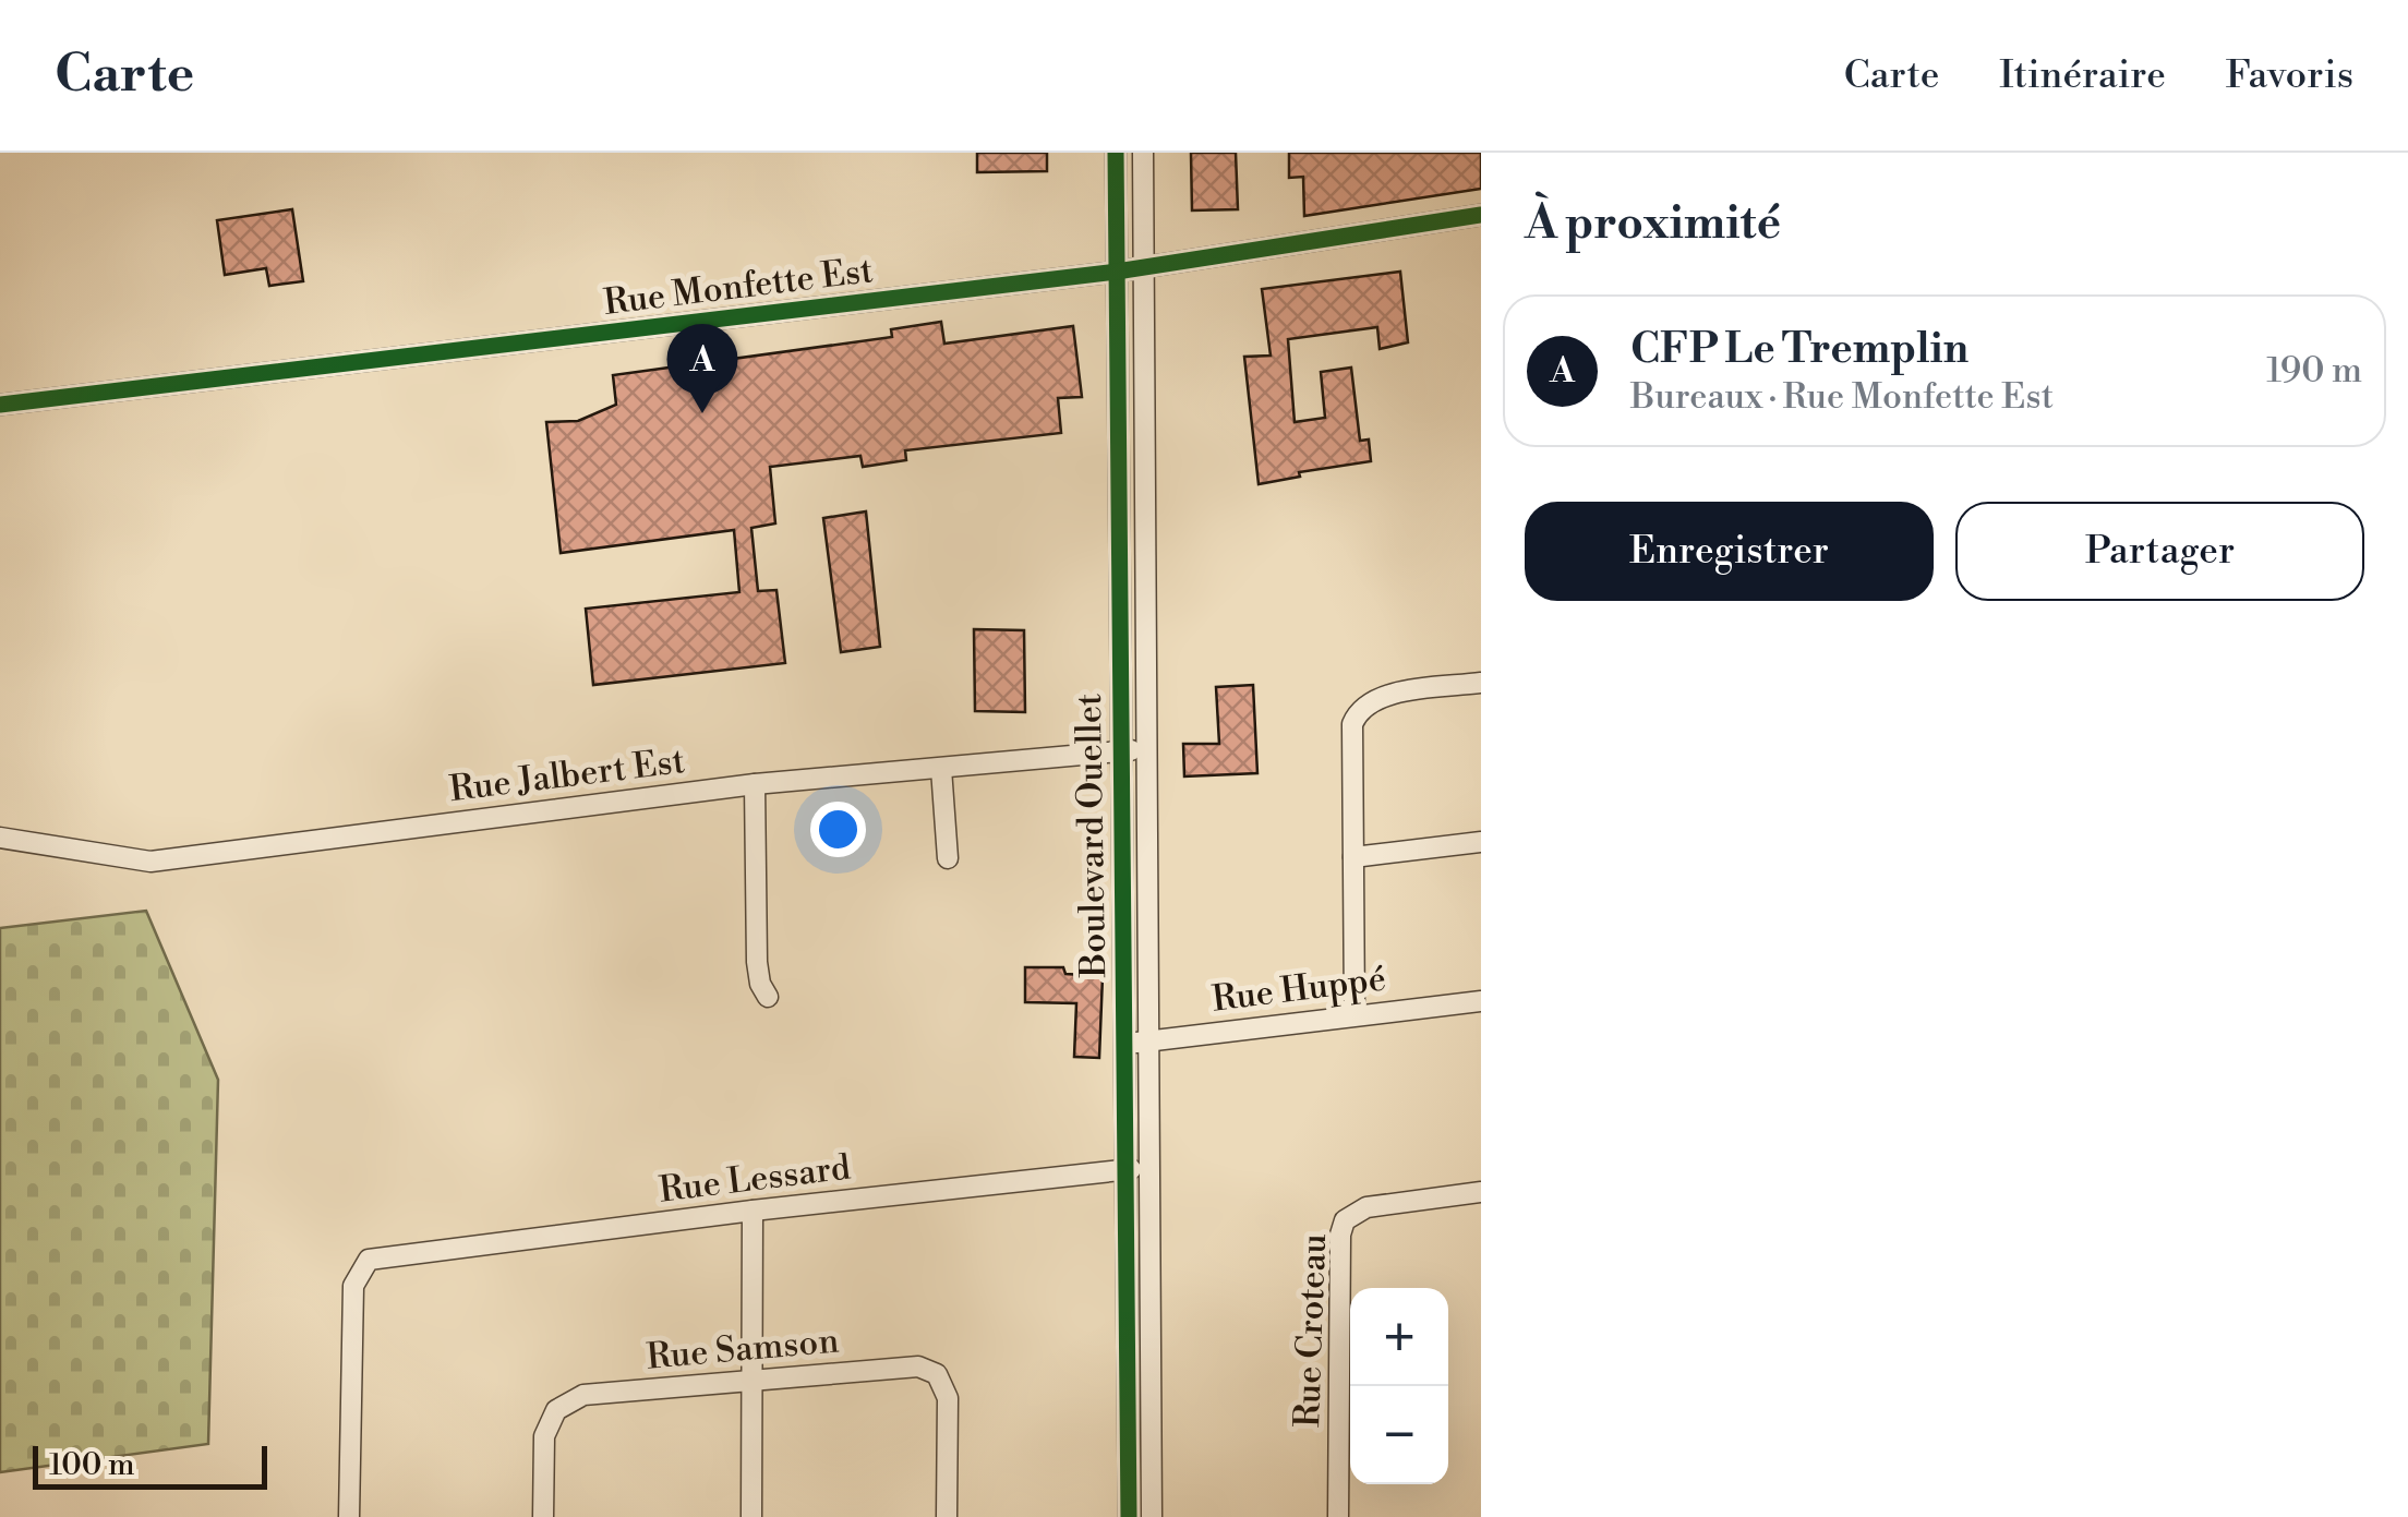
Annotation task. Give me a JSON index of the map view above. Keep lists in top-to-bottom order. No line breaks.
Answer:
{"streets":{"street":["Rue Monfette Est","Rue Jalbert Est","Boulevard Ouellet","Rue Huppé","Rue Lessard","Rue Croteau","Rue Samson"]},"crossings":[["Rue Monfette Est","Boulevard Ouellet"],["Rue Jalbert Est","Boulevard Ouellet"],["Boulevard Ouellet","Rue Huppé"],["Boulevard Ouellet","Rue Lessard"]],"scale_bar":"100 m","page":{"header":"Carte","nav":["Carte","Itinéraire","Favoris"],"heading":"À proximité","list":[{"mark":"A","name":"CFP Le Tremplin","note":"Bureaux · Rue Monfette Est","value":"190 m"}],"pins":"A","buttons":["Enregistrer","Partager"],"map_buttons":["+","−"],"scale":"100 m"}}
